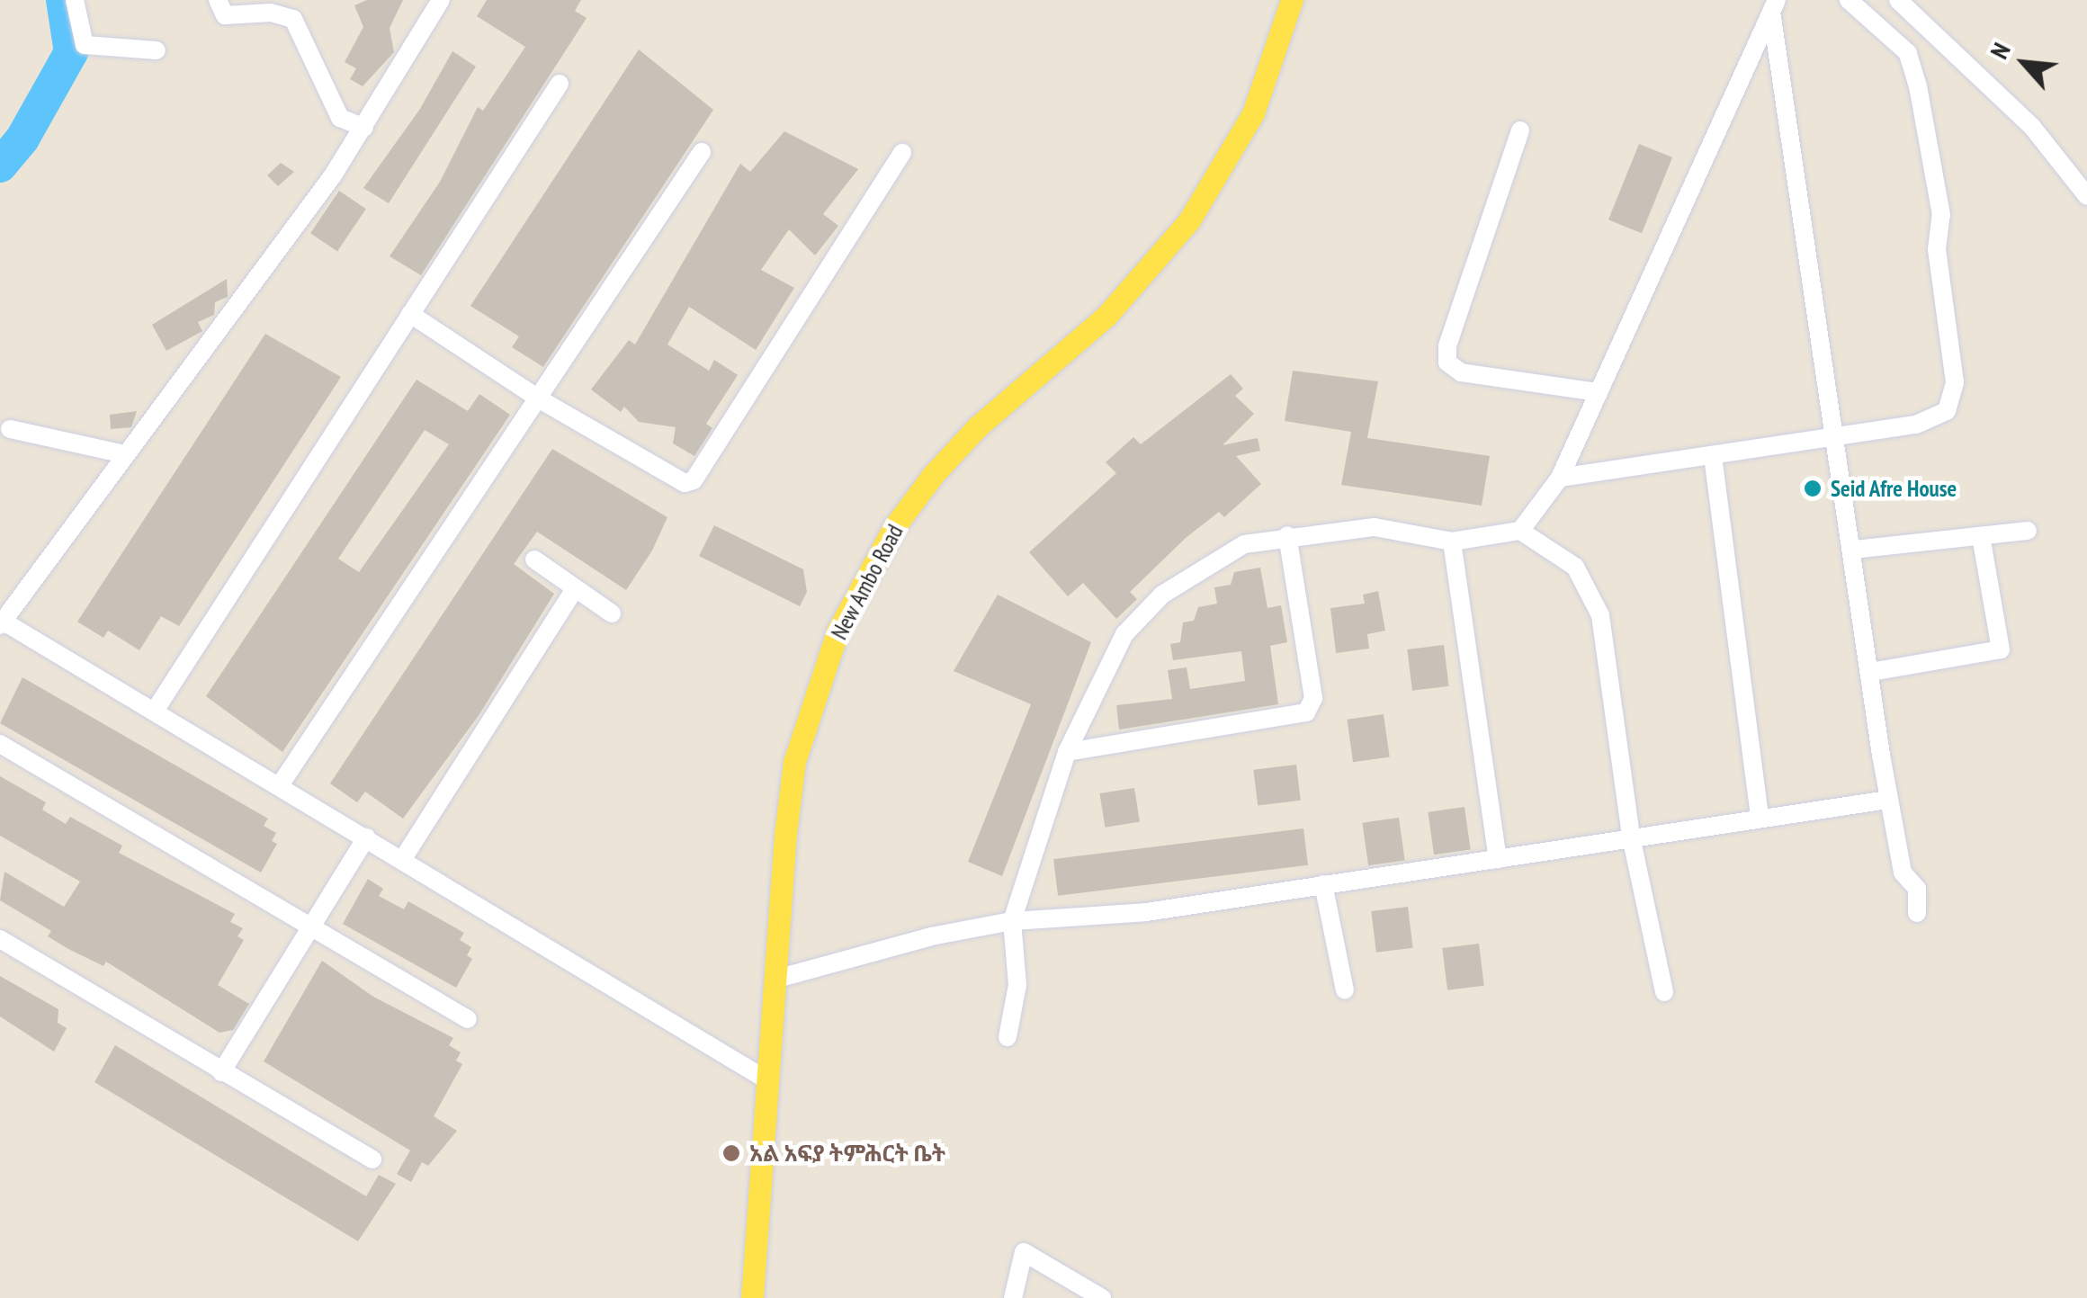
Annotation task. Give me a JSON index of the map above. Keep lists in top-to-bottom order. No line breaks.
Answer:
{"streets":{"main road":["New Ambo Road"]},"places":["Seid Afre House","አል አፍያ ትምሕርት ቤት"],"north":"top left"}
